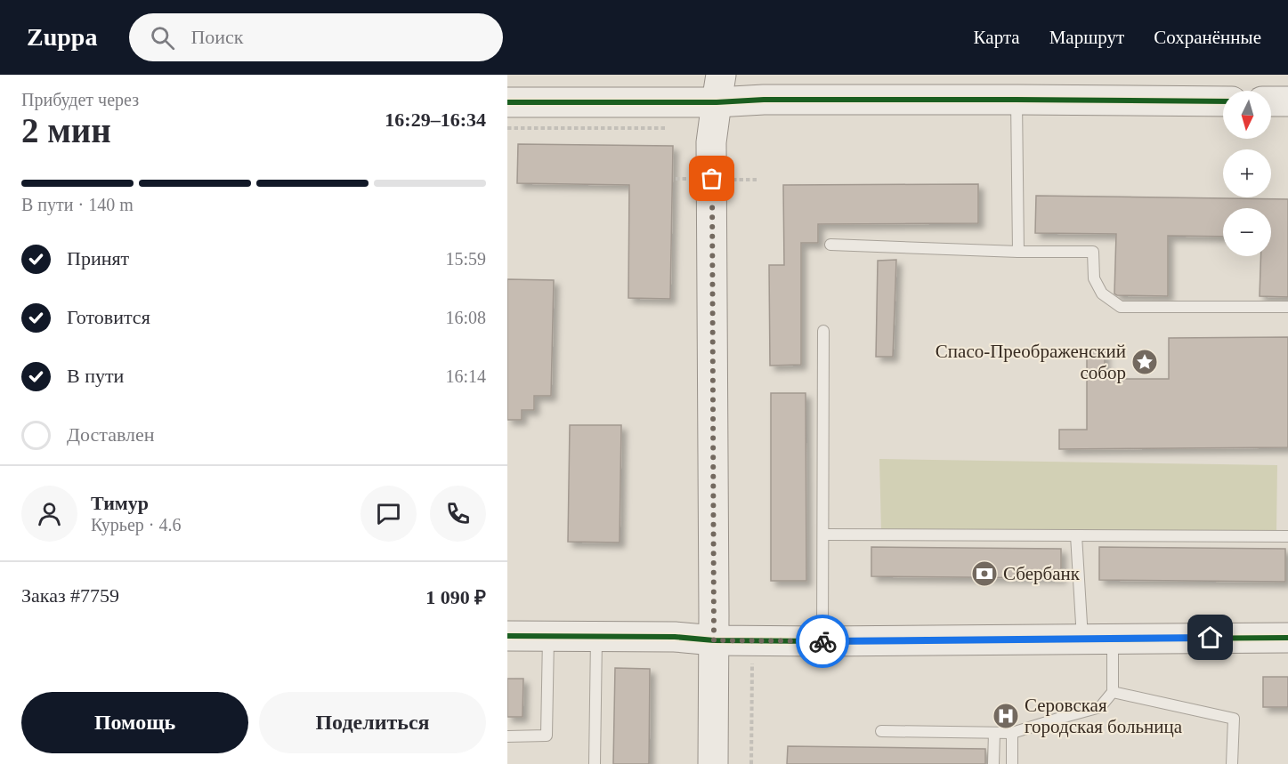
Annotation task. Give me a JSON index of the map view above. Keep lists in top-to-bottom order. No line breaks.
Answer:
{"places":{"place":["Спасо-Преображенский собор"],"bank":["Сбербанк"],"hospital":["Серовская городская больница"]},"north":"bottom","page":{"header":"Zuppa","search":"Поиск","nav":["Карта","Маршрут","Сохранённые"],"heading":["2 мин","Прибудет через","16:29–16:34"],"panel":["Тимур","Курьер · 4.6","Заказ #7759","1 090 ₽"],"map_buttons":["+","−"],"bar":"В пути · 140 m","list":[["Принят","15:59"],["Готовится","16:08"],["В пути","16:14"],"Доставлен"],"buttons":["Помощь","Поделиться"]}}
